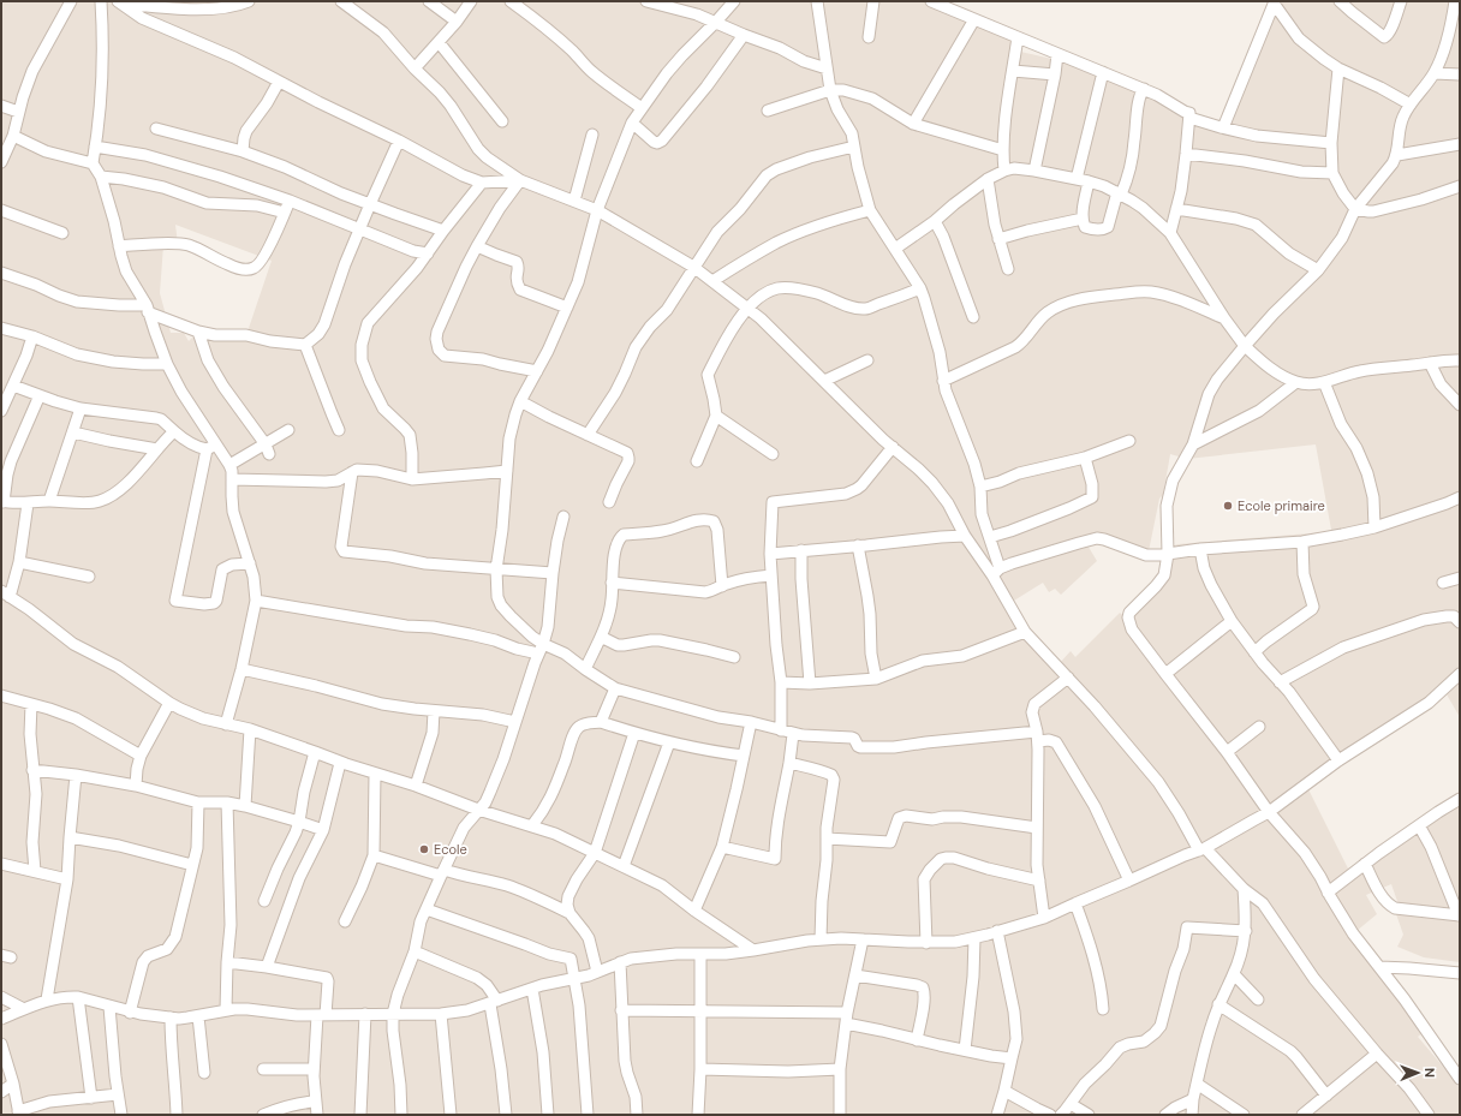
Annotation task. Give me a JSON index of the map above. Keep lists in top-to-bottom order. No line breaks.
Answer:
{"places":["Ecole primaire","Ecole"],"north":"right"}
